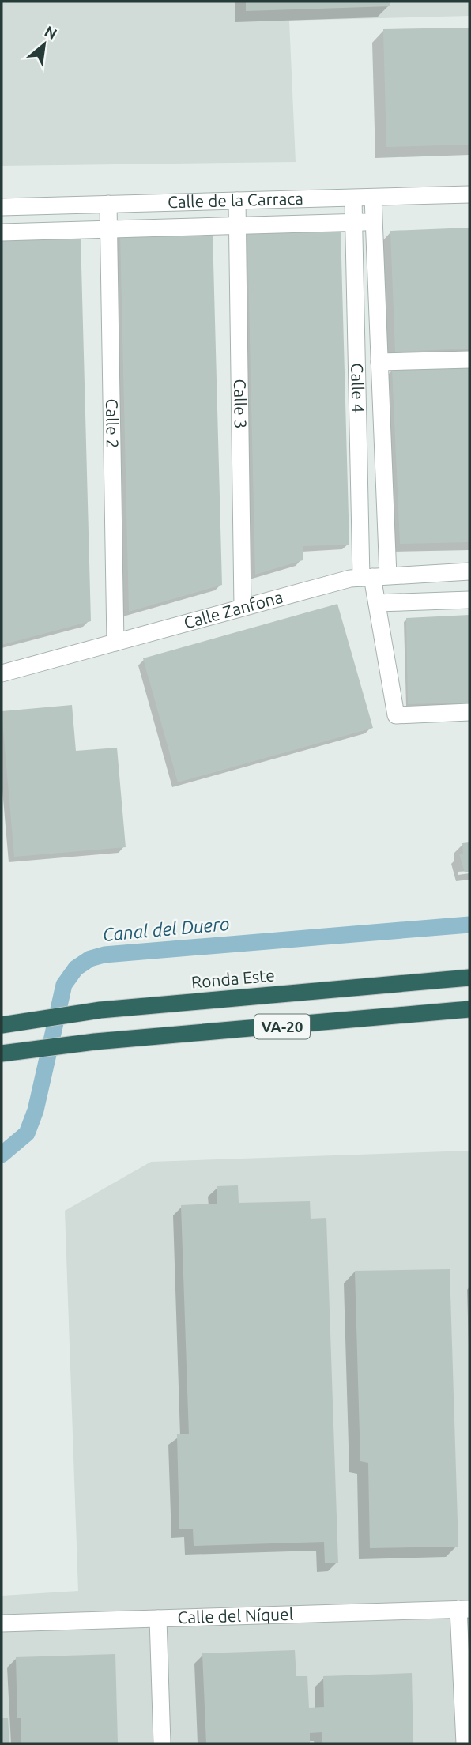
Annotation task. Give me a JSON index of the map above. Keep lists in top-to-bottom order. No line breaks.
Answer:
{"streets":{"highway":["Ronda Este","VA-20"],"street":["Calle de la Carraca","Calle 4","Calle 3","Calle 2","Calle Zanfona","Calle del Níquel"]},"crossings":[["Calle de la Carraca","Calle 4"],["Calle de la Carraca","Calle 3"],["Calle de la Carraca","Calle 2"],["Calle 4","Calle Zanfona"],["Calle 3","Calle Zanfona"],["Calle 2","Calle Zanfona"]],"water":["Canal del Duero"],"north":"top right"}
